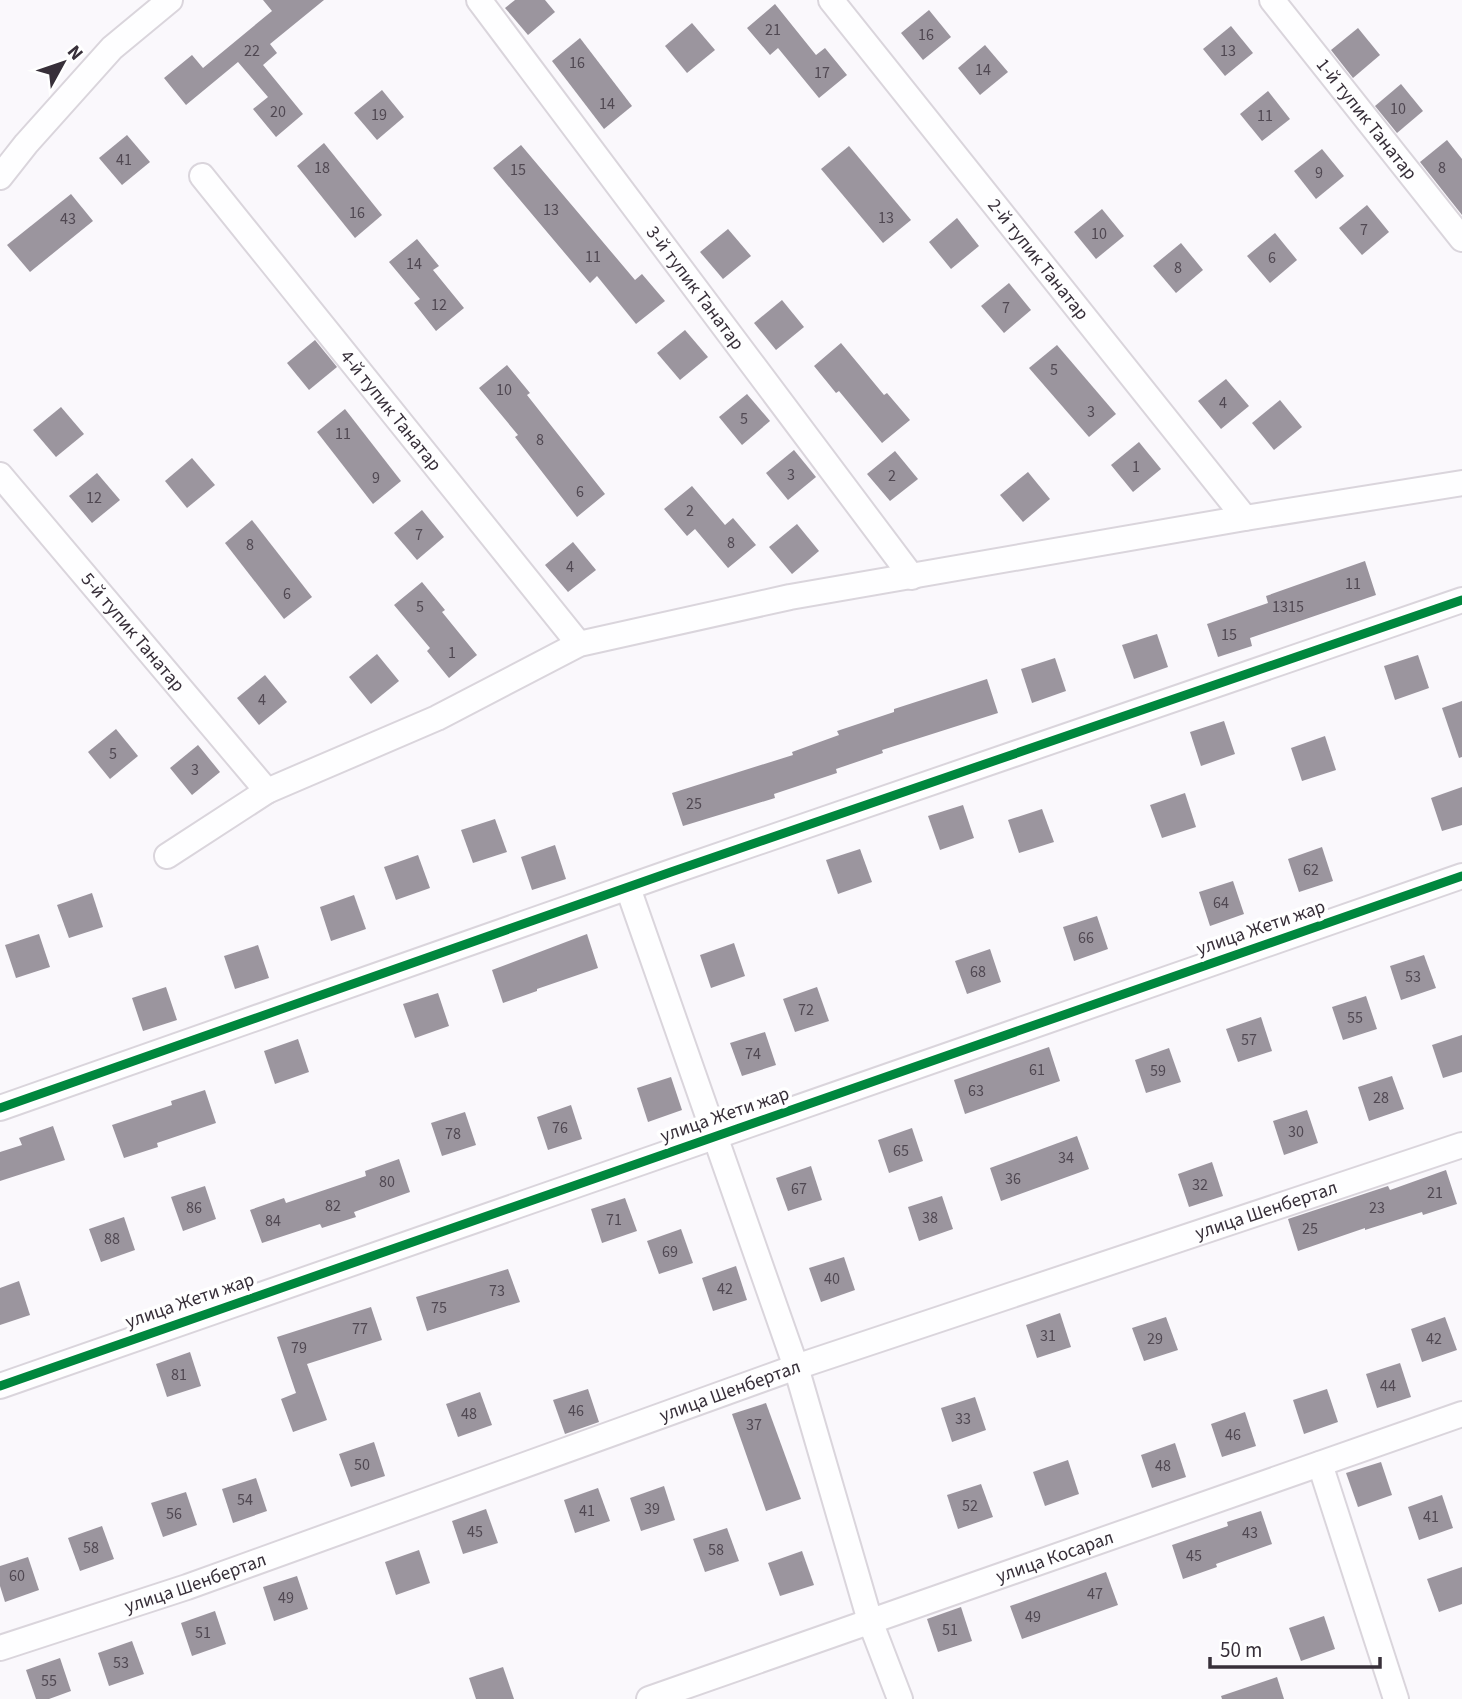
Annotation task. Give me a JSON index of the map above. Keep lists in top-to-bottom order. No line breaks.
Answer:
{"streets":{"street":["1-й тупик Танатар","2-й тупик Танатар","3-й тупик Танатар","4-й тупик Танатар","5-й тупик Танатар","улица Жети жар","улица Шенбертал","улица Косарал"]},"house_numbers":["21","16","22","13","16","14","17","14","10","20","19","11","41","18","8","15","9","13","16","13","43","7","10","11","6","14","8","12","7","5","10","4","3","5","11","8","1","3","2","9","6","12","2","7","8","8","4","11","6","5","1315","15","1","4","5","3","25","62","64","66","68","53","72","55","57","74","61","59","63","28","76","30","78","65","34","36","80","32","67","21","82","86","23","38","71","84","25","88","69","40","42","73","75","77","31","29","42","79","81","44","46","48","33","37","46","50","48","54","52","39","41","56","41","45","43","58","58","45","60","47","49","49","51","51","53","55"],"scale_bar":"50 m","north":"top right"}
